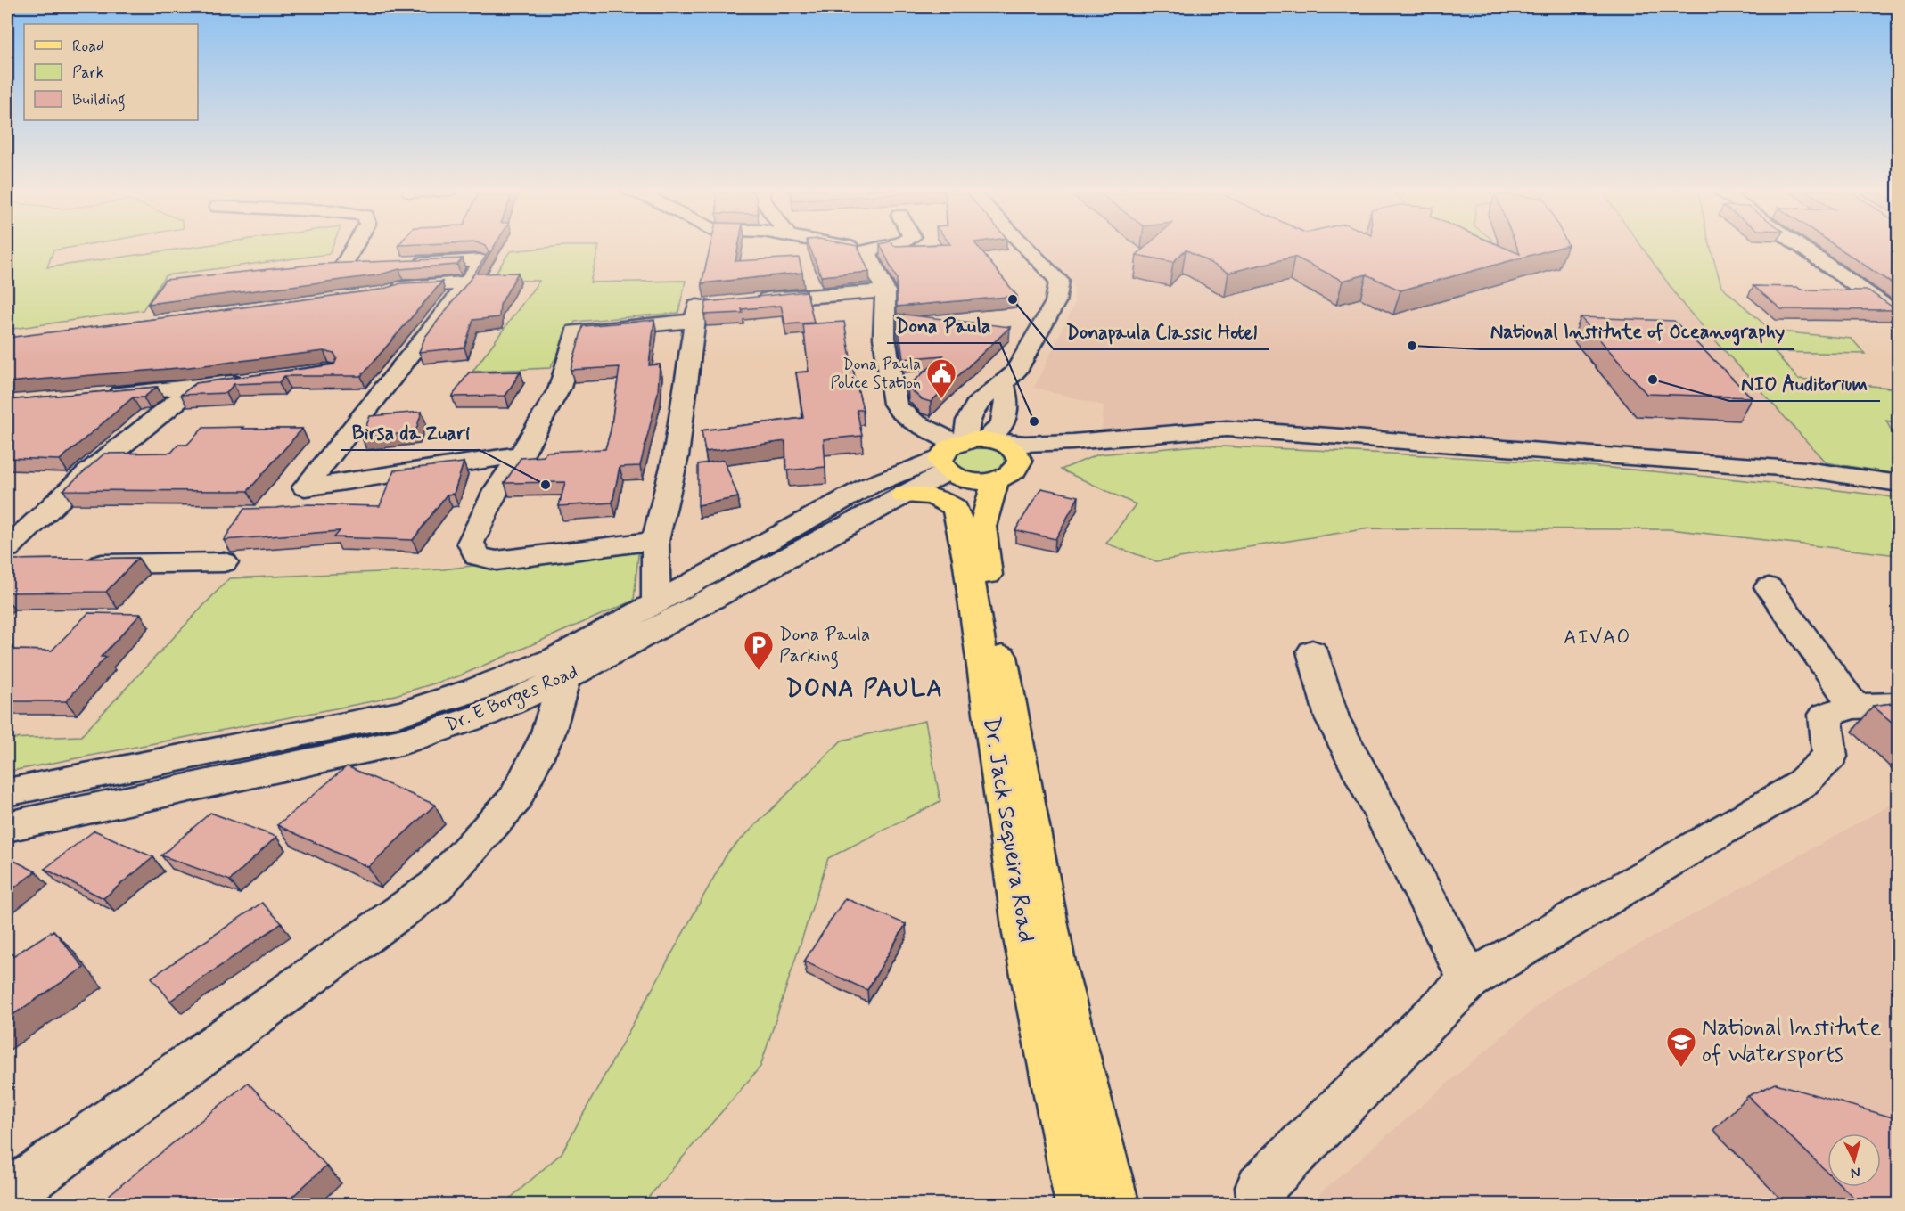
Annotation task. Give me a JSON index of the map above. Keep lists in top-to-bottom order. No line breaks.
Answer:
{"streets":{"main road":["Dr. Jack Sequeira Road"],"street":["Dr. E Borges Road"]},"crossings":[["Dr. E Borges Road","Dr. Jack Sequeira Road"]],"districts":["AIVAO","DONA PAULA"],"places":{"other":["Donapaula Classic Hotel","National Institute of Oceanography","NIO Auditorium","Dona Paula","Birsa da Zuari"],"public building":["Dona Paula Police Station"],"parking":["Dona Paula Parking"],"school or university":["National Institute of Watersports"]},"legend":["Road","Park","Building"],"north":"bottom"}
